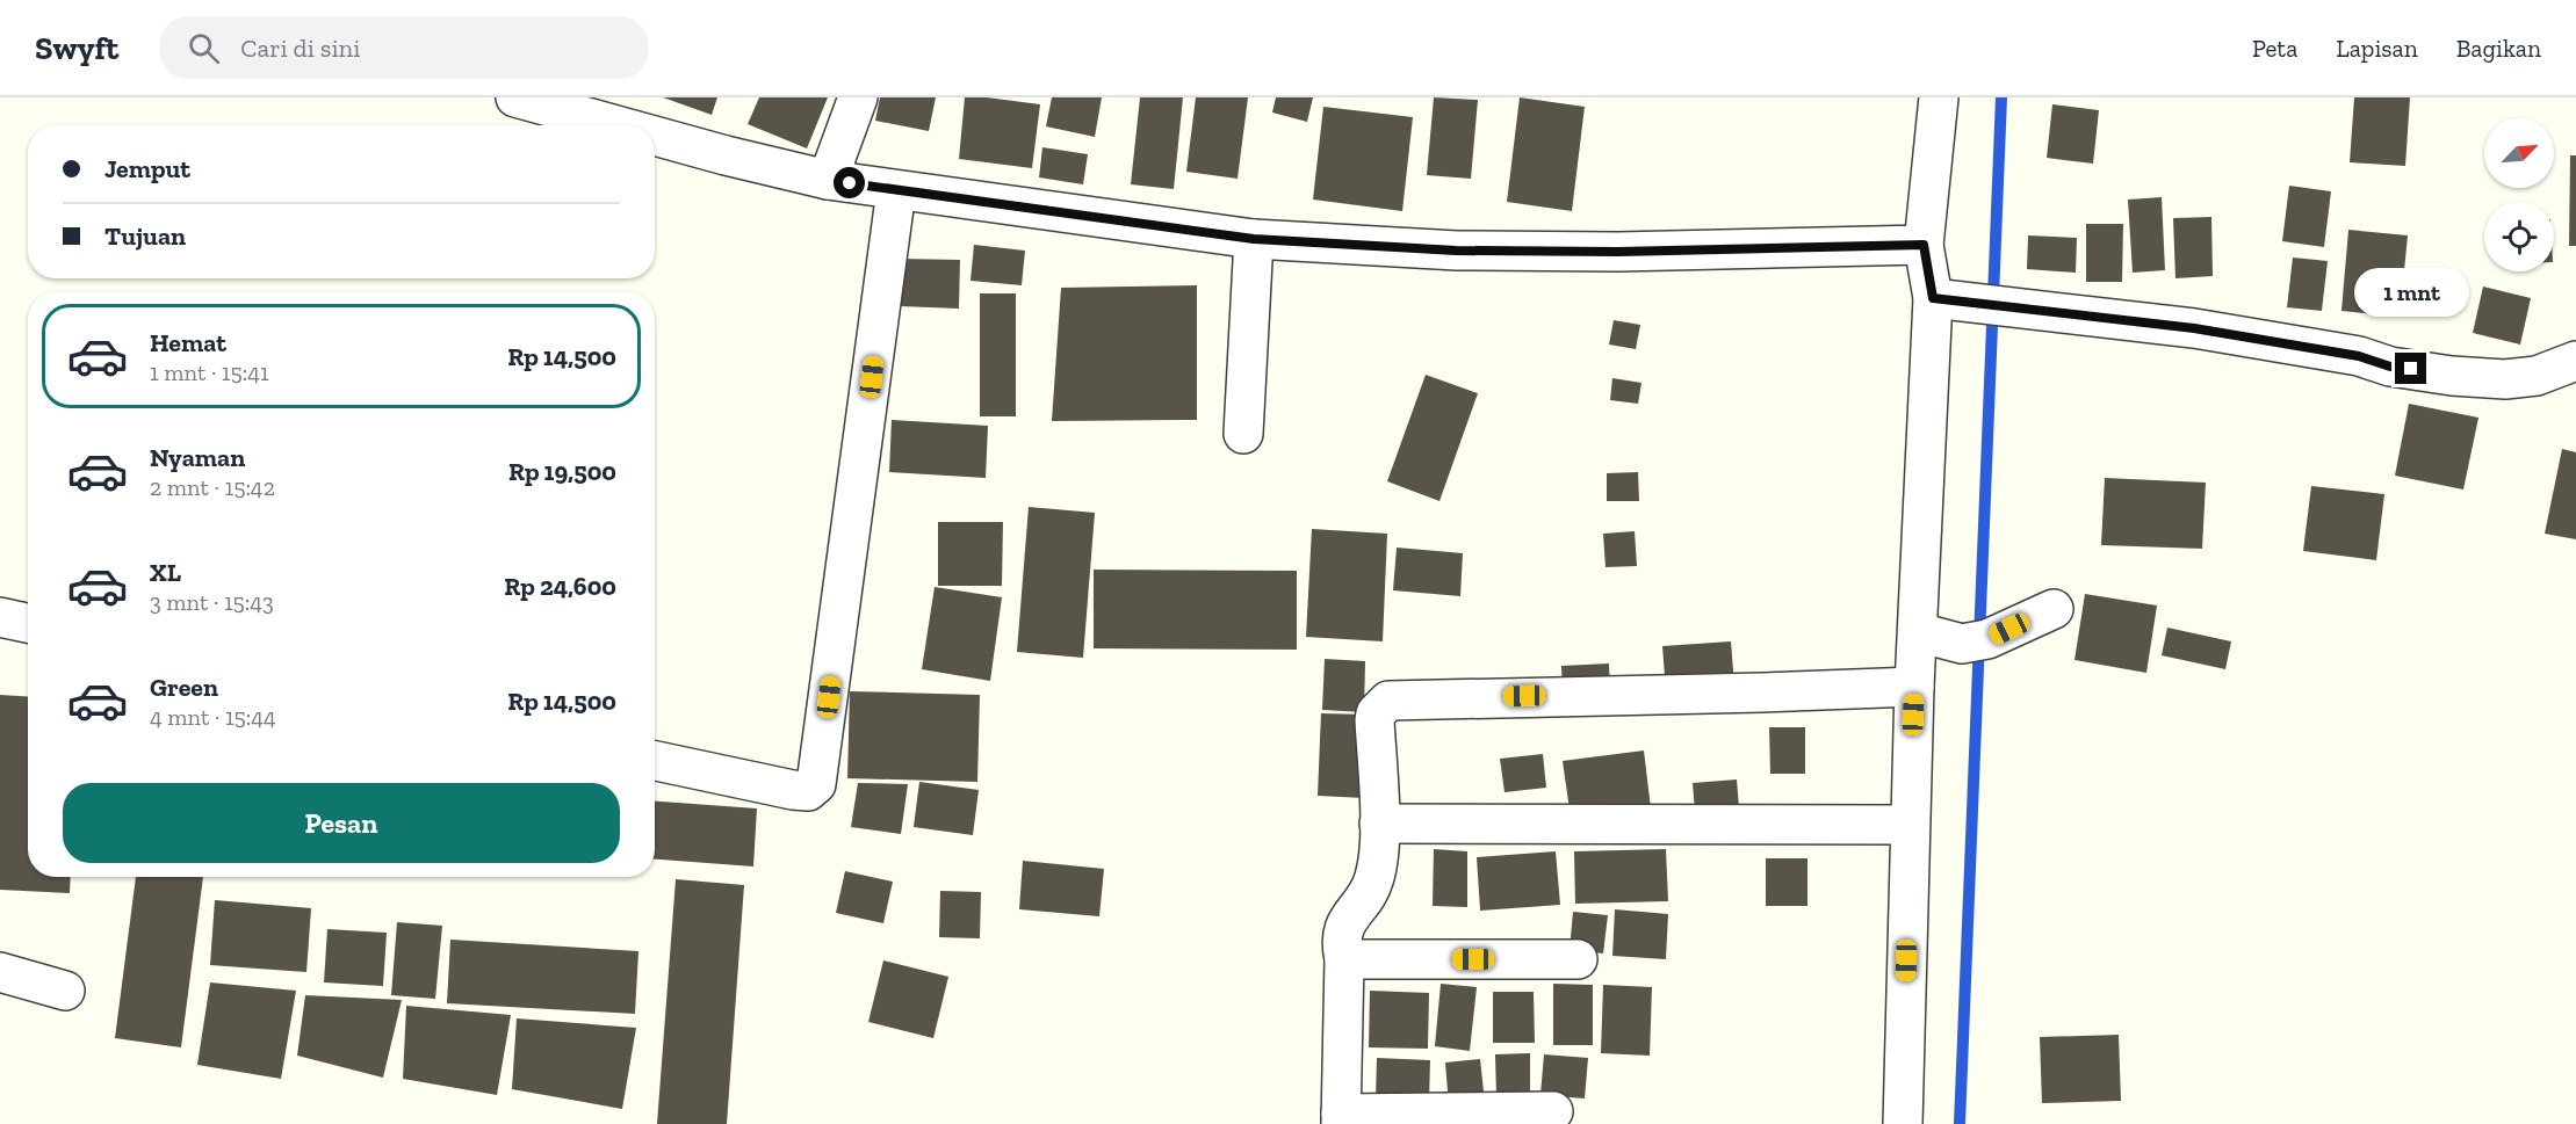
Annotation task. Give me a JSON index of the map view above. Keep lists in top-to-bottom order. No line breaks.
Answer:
{"north":"top right","page":{"header":"Swyft","search":"Cari di sini","nav":["Peta","Lapisan","Bagikan"],"banner":["Jemput","Tujuan"],"bubble":"1 mnt","list":[{"name":"Hemat","note":"1 mnt · 15:41","value":"Rp 14,500"},{"name":"Nyaman","note":"2 mnt · 15:42","value":"Rp 19,500"},{"name":"XL","note":"3 mnt · 15:43","value":"Rp 24,600"},{"name":"Green","note":"4 mnt · 15:44","value":"Rp 14,500"}],"buttons":"Pesan"}}
